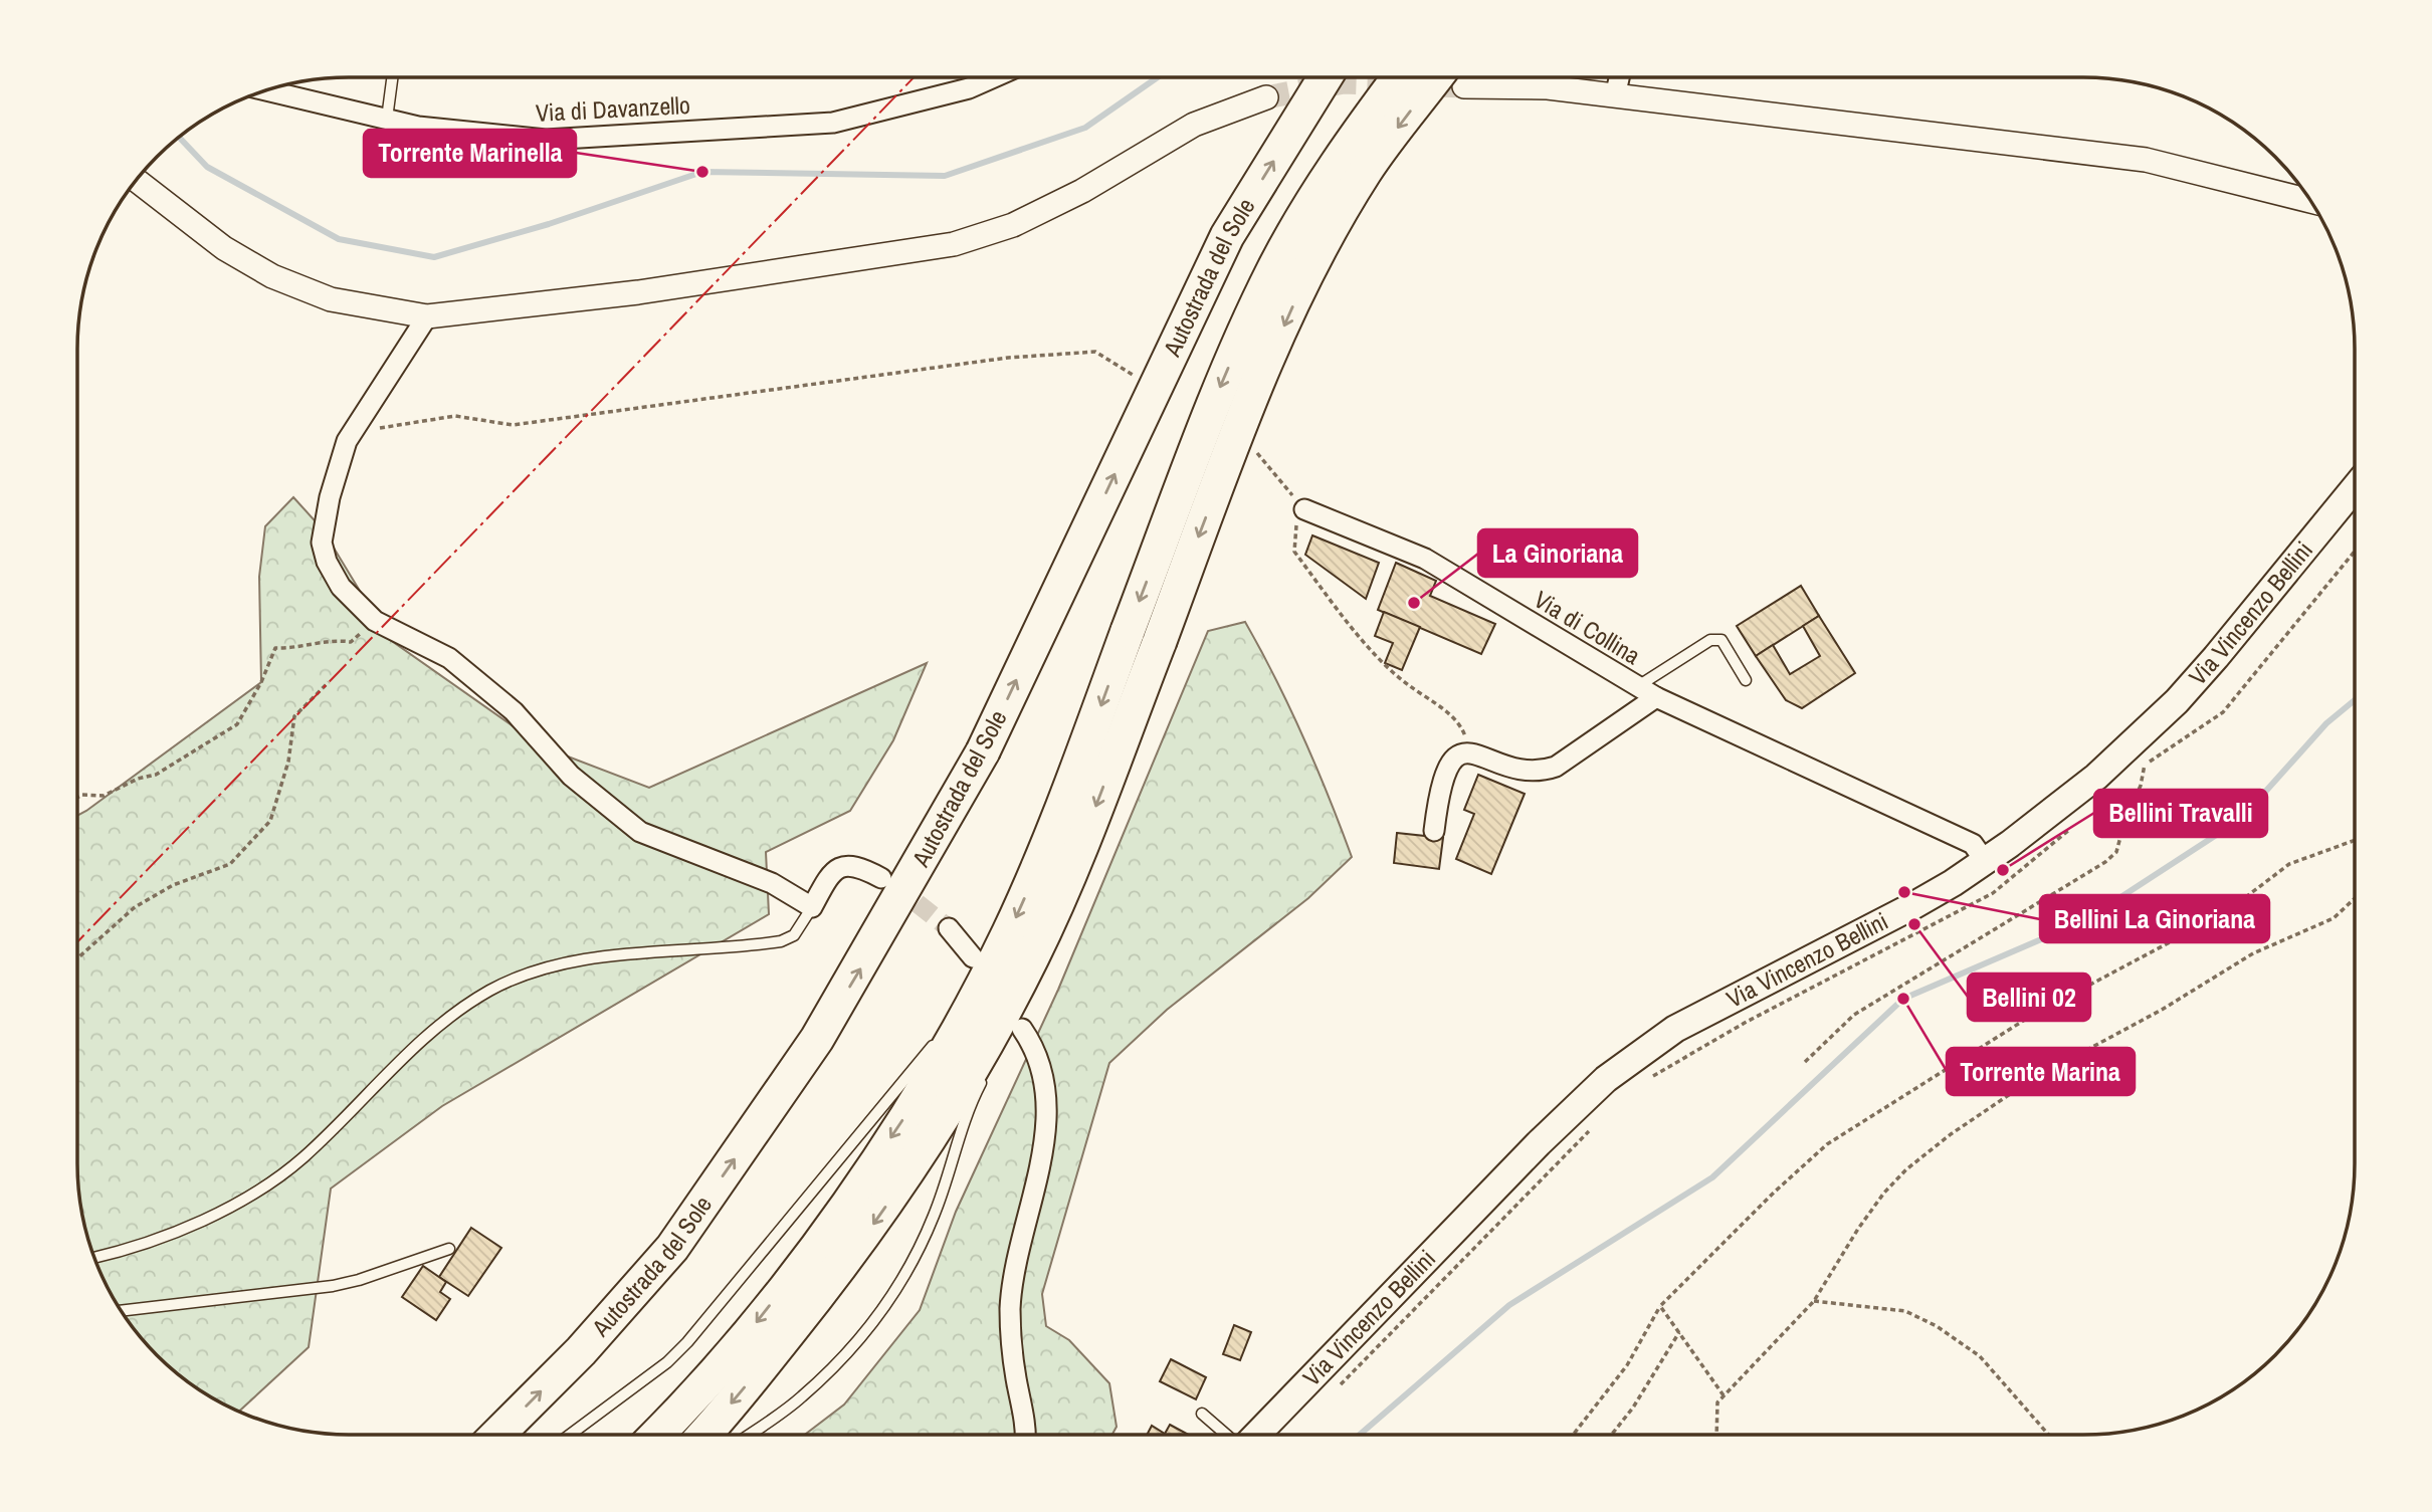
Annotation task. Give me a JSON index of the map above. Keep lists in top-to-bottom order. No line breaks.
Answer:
{"streets":{"highway":["Autostrada del Sole"],"main road":["Via Vincenzo Bellini"],"street":["Via di Davanzello","Via di Collina"]},"crossings":[["Via Vincenzo Bellini","Via di Collina"]],"places":["Torrente Marinella","La Ginoriana","Bellini Travalli","Bellini La Ginoriana","Bellini 02","Torrente Marina"]}
